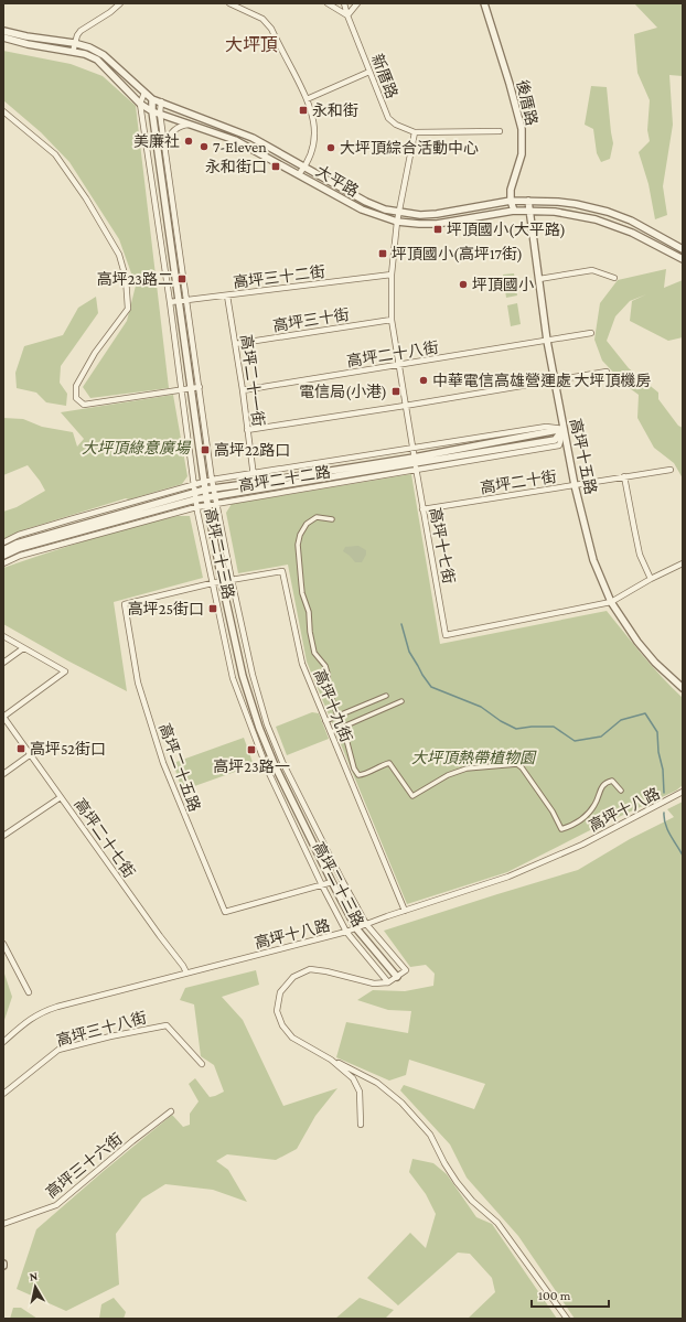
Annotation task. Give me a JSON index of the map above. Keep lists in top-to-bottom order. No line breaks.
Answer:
{"streets":{"street":["新厝路","後厝路","大平路","高坪三十二街","高坪三十街","高坪二十八街","高坪二十一街","高坪十五路","高坪二十二路","高坪二十街","高坪十七街","高坪二十三路","高坪十九街","高坪二十五路","高坪十八路","高坪二十七街","高坪三十八街","高坪三十六街"]},"crossings":[["後厝路","大平路"],["大平路","高坪十五路"],["大平路","高坪十七街"],["大平路","高坪二十三路"],["高坪三十二街","高坪二十一街"],["高坪三十二街","高坪十七街"],["高坪三十二街","高坪二十三路"],["高坪三十街","高坪二十一街"],["高坪三十街","高坪十七街"],["高坪二十八街","高坪二十一街"],["高坪二十八街","高坪十五路"],["高坪二十八街","高坪十七街"],["高坪二十一街","高坪二十二路"],["高坪十五路","高坪二十二路"],["高坪十五路","高坪二十街"],["高坪十五路","高坪十七街"],["高坪二十二路","高坪十七街"],["高坪二十二路","高坪二十三路"],["高坪二十街","高坪十七街"],["高坪二十三路","高坪十九街"],["高坪二十三路","高坪二十五路"],["高坪二十三路","高坪十八路"],["高坪十九街","高坪二十五路"],["高坪十九街","高坪十八路"],["高坪十八路","高坪二十七街"]],"districts":["大坪頂"],"parks":["大坪頂綠意廣場","大坪頂熱帶植物園"],"places":{"transit":["永和街","永和街口","坪頂國小(大平路)","坪頂國小(高坪17街)","高坪23路二","電信局(小港)","高坪22路口","高坪25街口","高坪52街口","高坪23路一"],"other":["美廉社","7-Eleven","大坪頂綜合活動中心","坪頂國小","中華電信高雄營運處 大坪頂機房"]},"scale_bar":"100 m","north":"top"}
